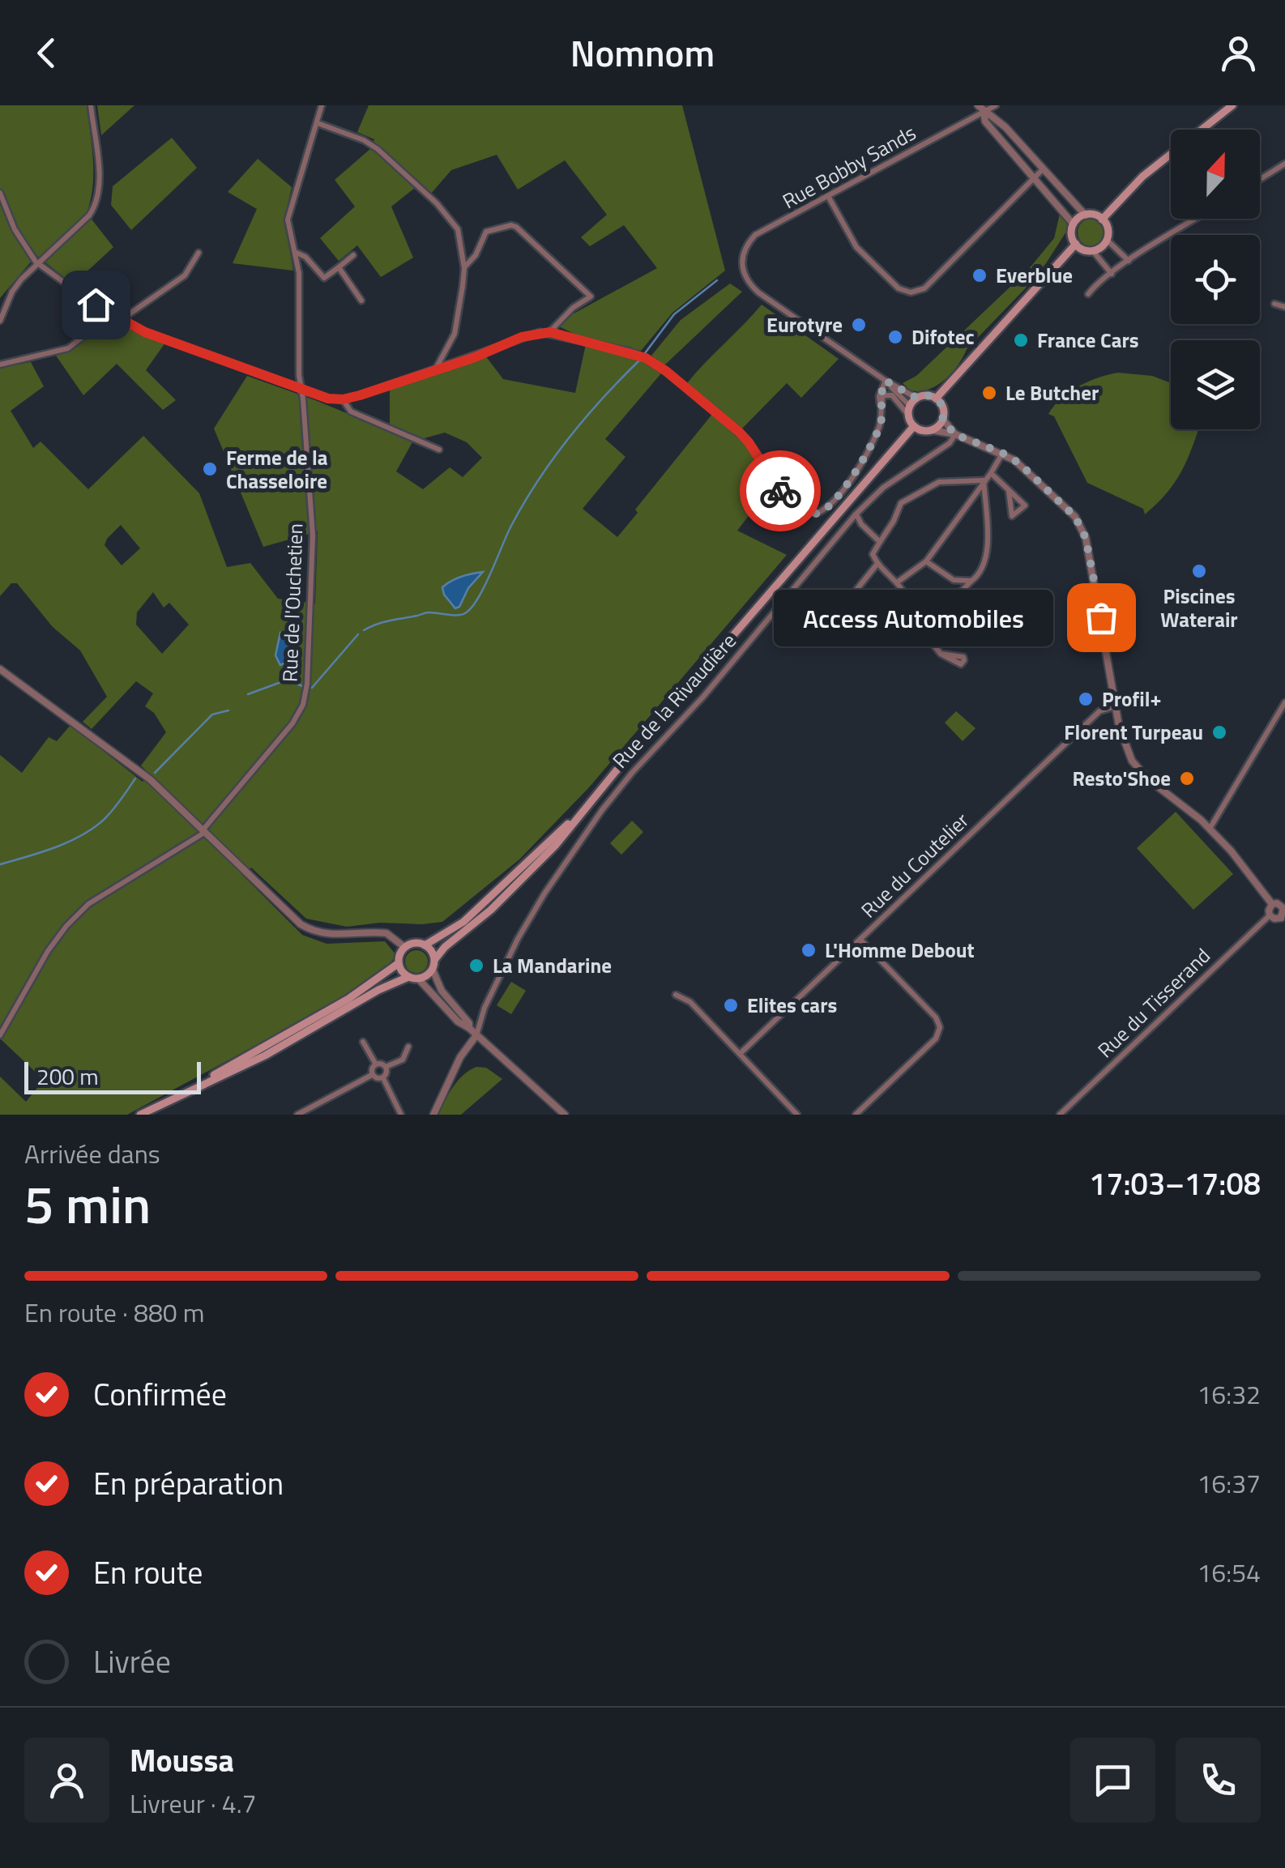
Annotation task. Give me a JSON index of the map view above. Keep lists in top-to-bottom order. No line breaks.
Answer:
{"streets":{"street":["Rue Bobby Sands","Rue de l'Ouchetien","Rue de la Rivaudière","Rue du Coutelier","Rue du Tisserand"]},"places":["Everblue","Eurotyre","Difotec","France Cars","Le Butcher","Ferme de la Chasseloire","Piscines Waterair","Access Automobiles","Profil+","Florent Turpeau","Resto'Shoe","L'Homme Debout","La Mandarine","Elites cars"],"scale_bar":"200 m","north":"top","page":{"header":"Nomnom","bubble":"Access Automobiles","scale":"200 m","heading":["5 min","Arrivée dans","17:03–17:08"],"panel":["Moussa","Livreur · 4.7"],"bar":"En route · 880 m","list":[["Confirmée","16:32"],["En préparation","16:37"],["En route","16:54"],"Livrée"]}}
